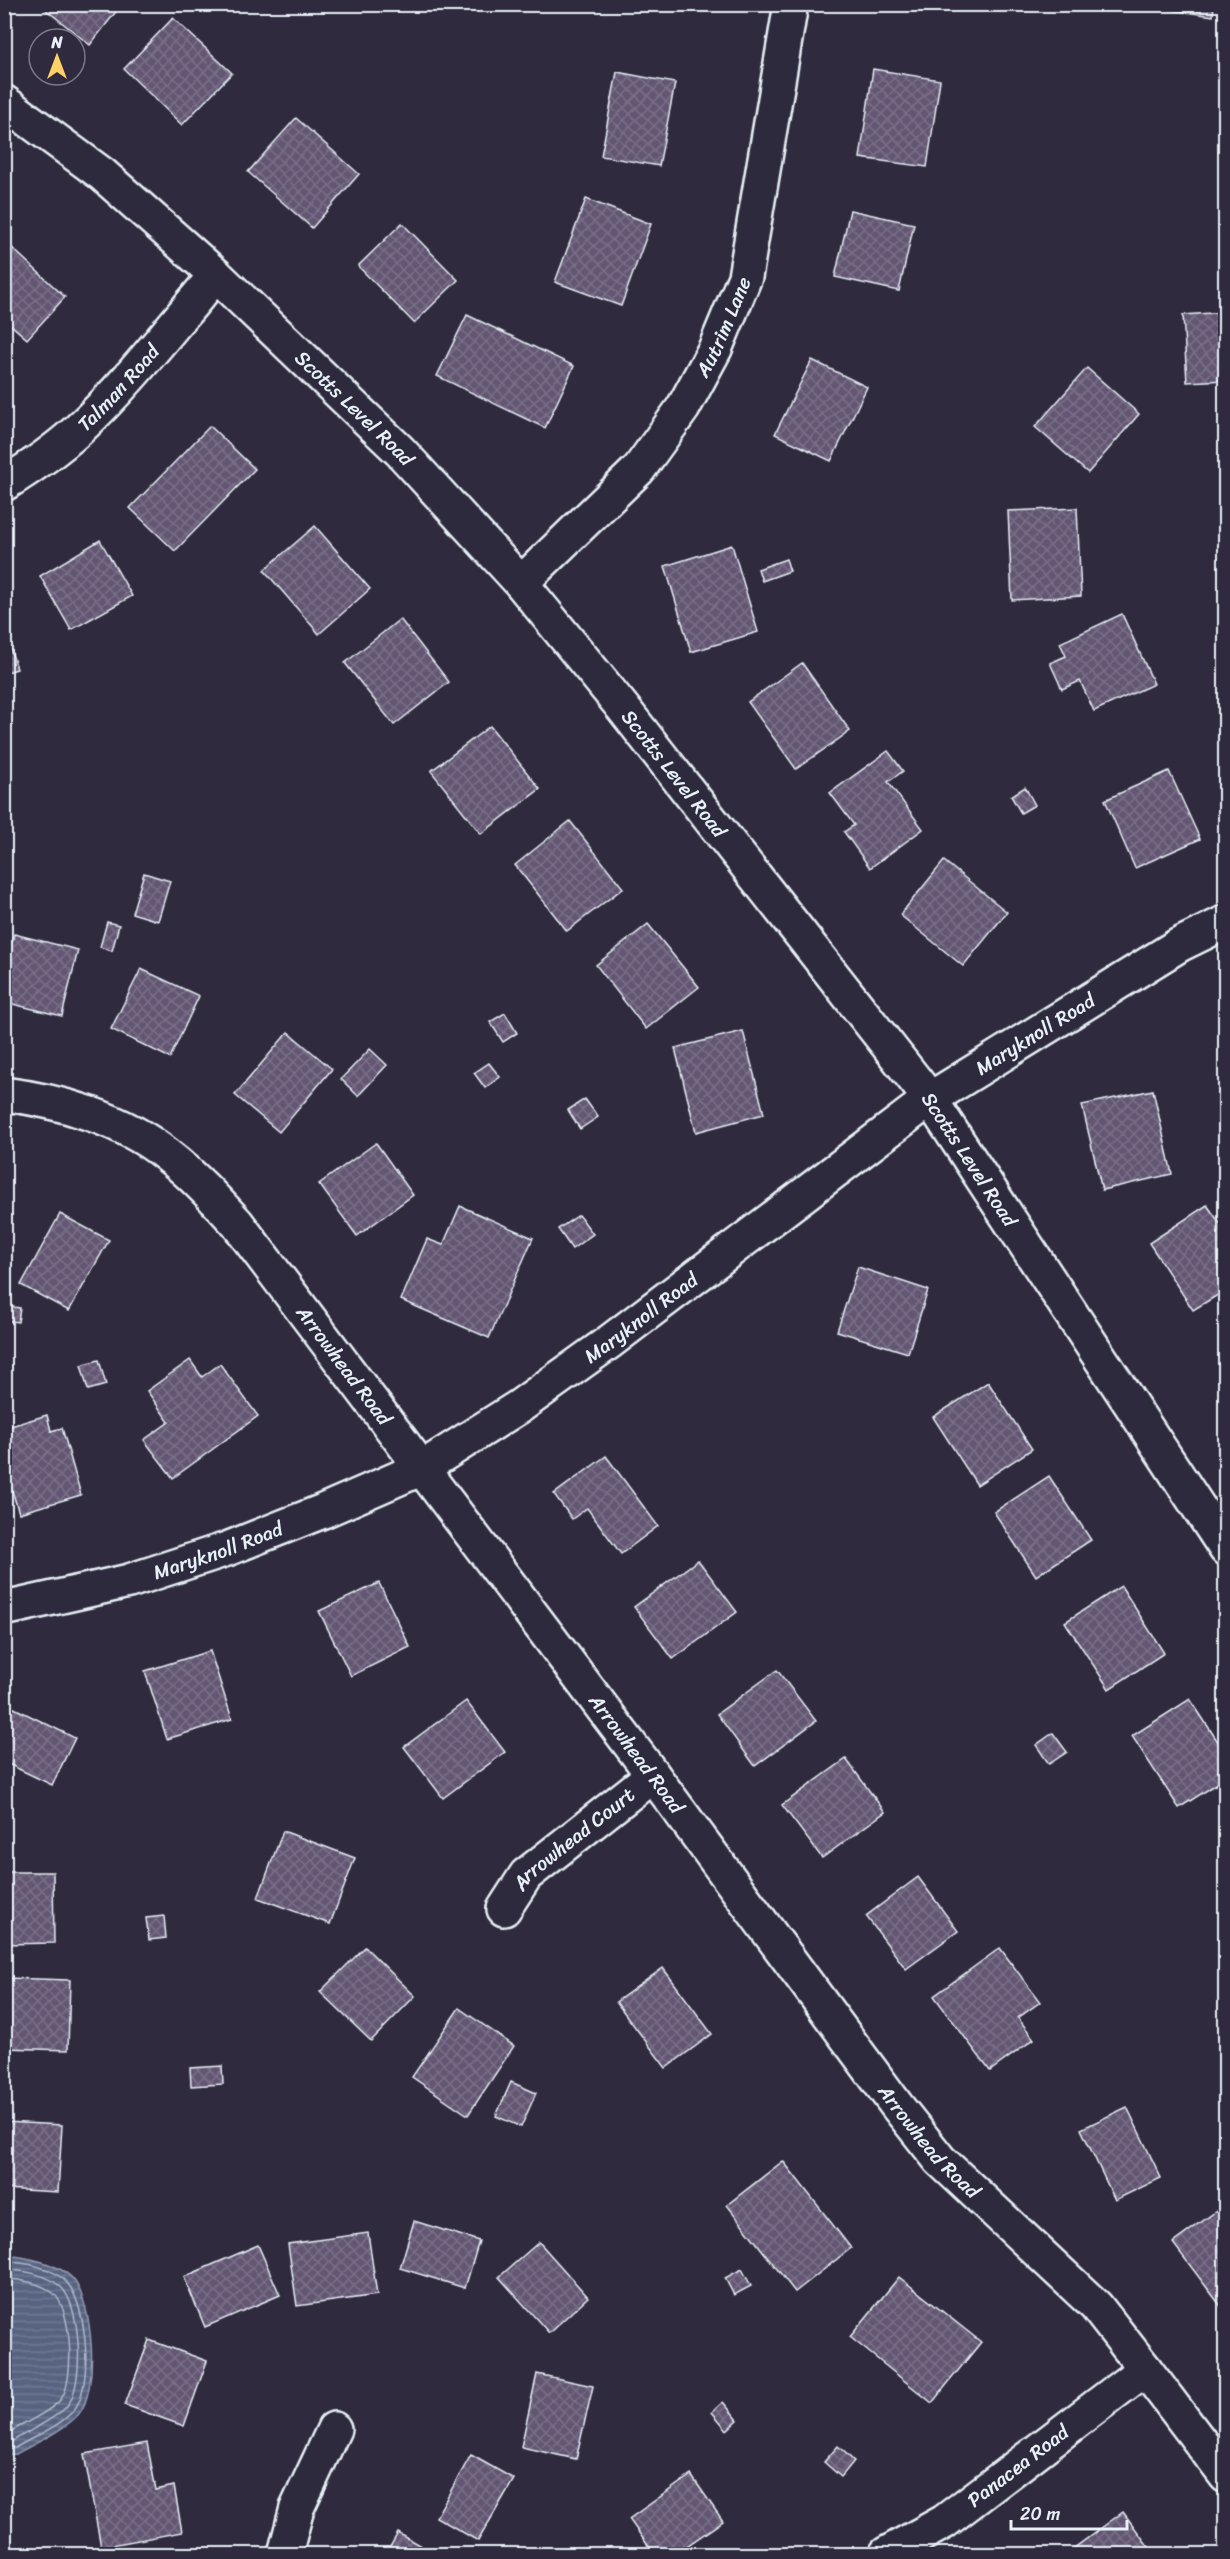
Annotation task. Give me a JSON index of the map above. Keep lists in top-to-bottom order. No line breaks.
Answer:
{"streets":{"street":["Autrim Lane","Talman Road","Scotts Level Road","Maryknoll Road","Arrowhead Road","Arrowhead Court","Panacea Road"]},"crossings":[["Autrim Lane","Scotts Level Road"],["Talman Road","Scotts Level Road"],["Scotts Level Road","Maryknoll Road"],["Maryknoll Road","Arrowhead Road"],["Arrowhead Road","Arrowhead Court"],["Arrowhead Road","Panacea Road"]],"scale_bar":"20 m","north":"top"}
